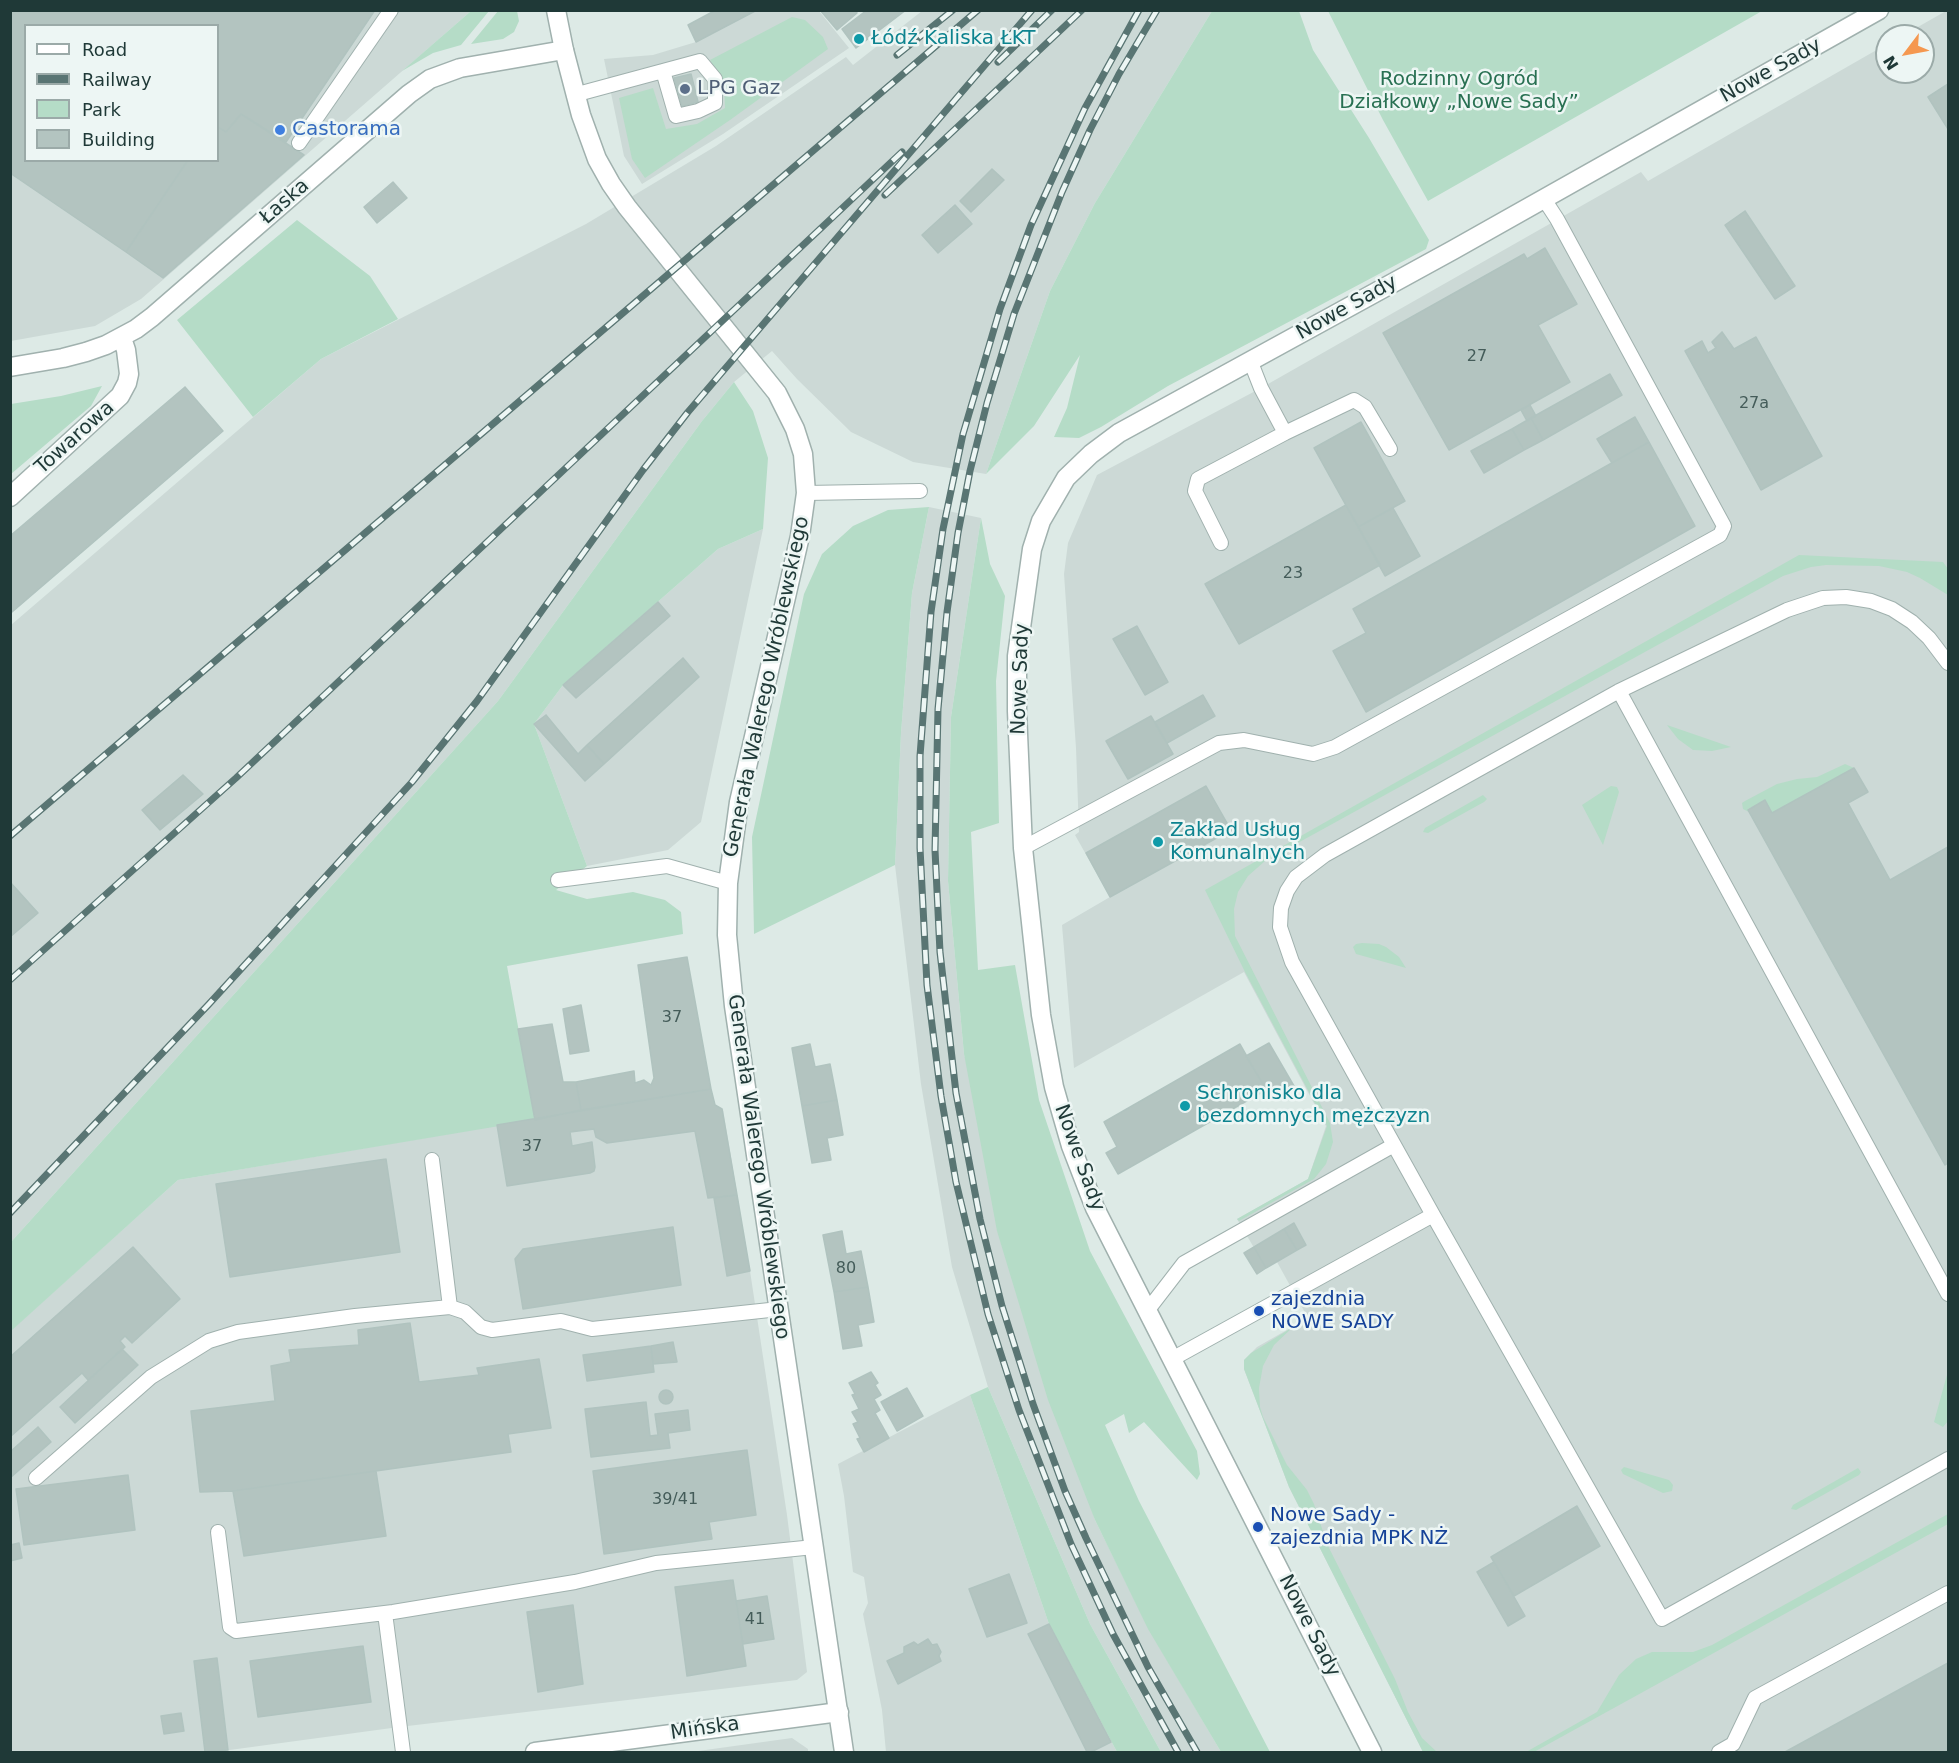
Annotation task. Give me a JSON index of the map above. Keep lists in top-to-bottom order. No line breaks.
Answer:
{"streets":{"street":["Nowe Sady","Łaska","Towarowa","Generała Walerego Wróblewskiego","Mińska"]},"crossings":[["Łaska","Towarowa"],["Łaska","Generała Walerego Wróblewskiego"],["Generała Walerego Wróblewskiego","Mińska"]],"parks":["Rodzinny Ogród Działkowy „Nowe Sady”"],"places":["Łódź Kaliska ŁKT","LPG Gaz","Castorama","Zakład Usług Komunalnych","Schronisko dla bezdomnych mężczyzn","zajezdnia NOWE SADY","Nowe Sady - zajezdnia MPK NŻ"],"house_numbers":["27","27a","23","37","37","80","39/41","41"],"legend":["Road","Railway","Park","Building"],"north":"bottom left"}
